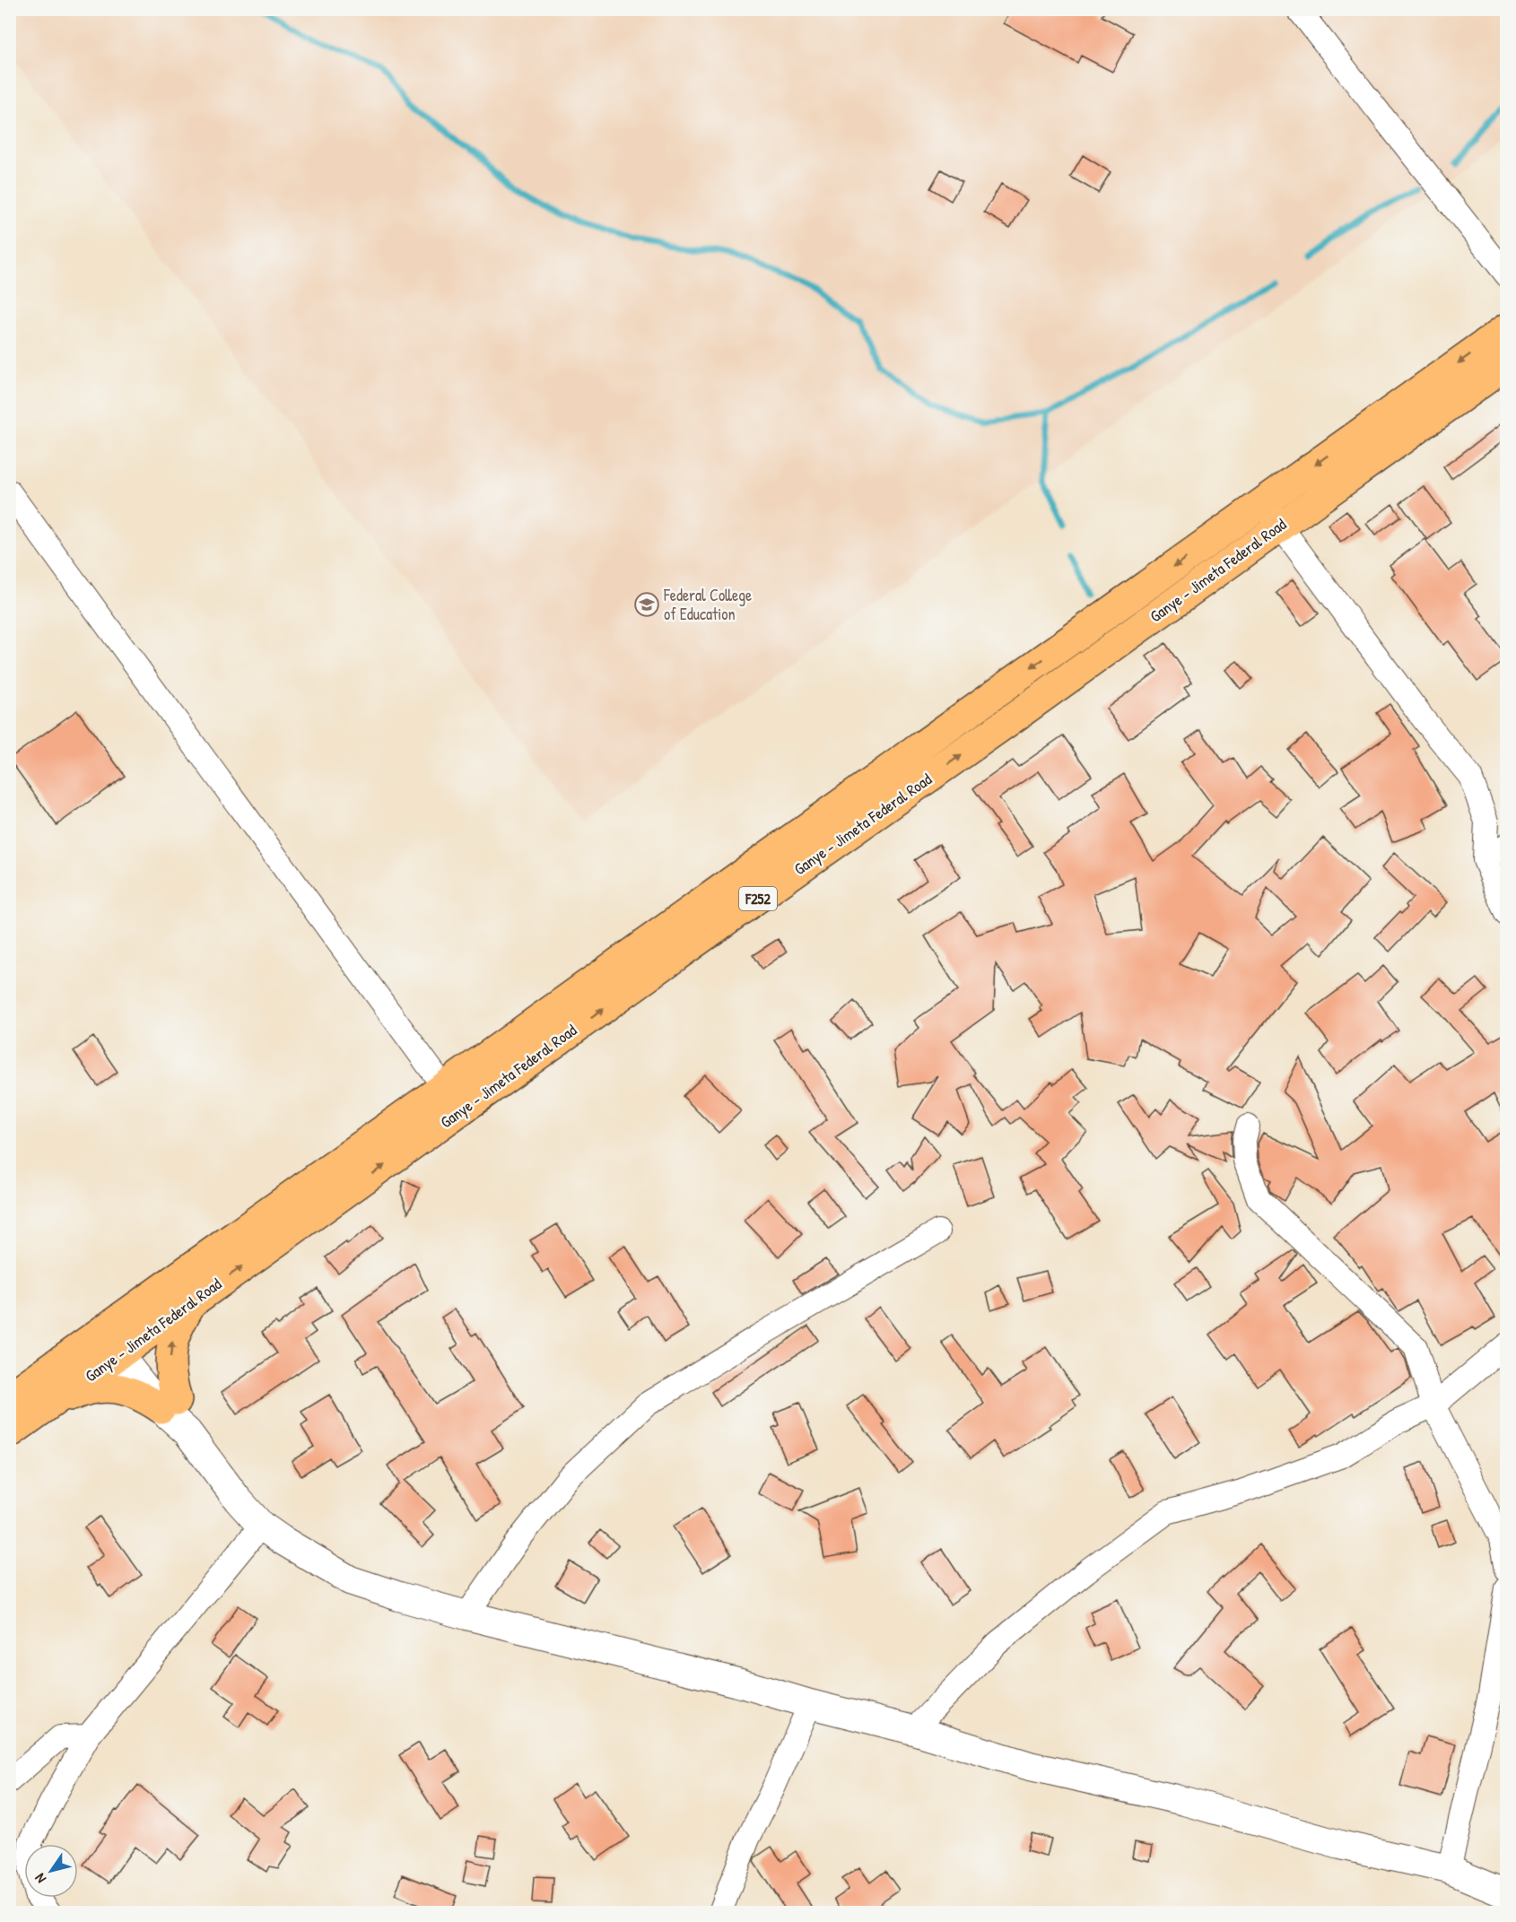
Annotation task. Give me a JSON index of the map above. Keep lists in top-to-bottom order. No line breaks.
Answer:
{"streets":{"main road":["Ganye - Jimeta Federal Road","F252"]},"places":{"school or university":["Federal College of Education"]},"north":"bottom left"}
